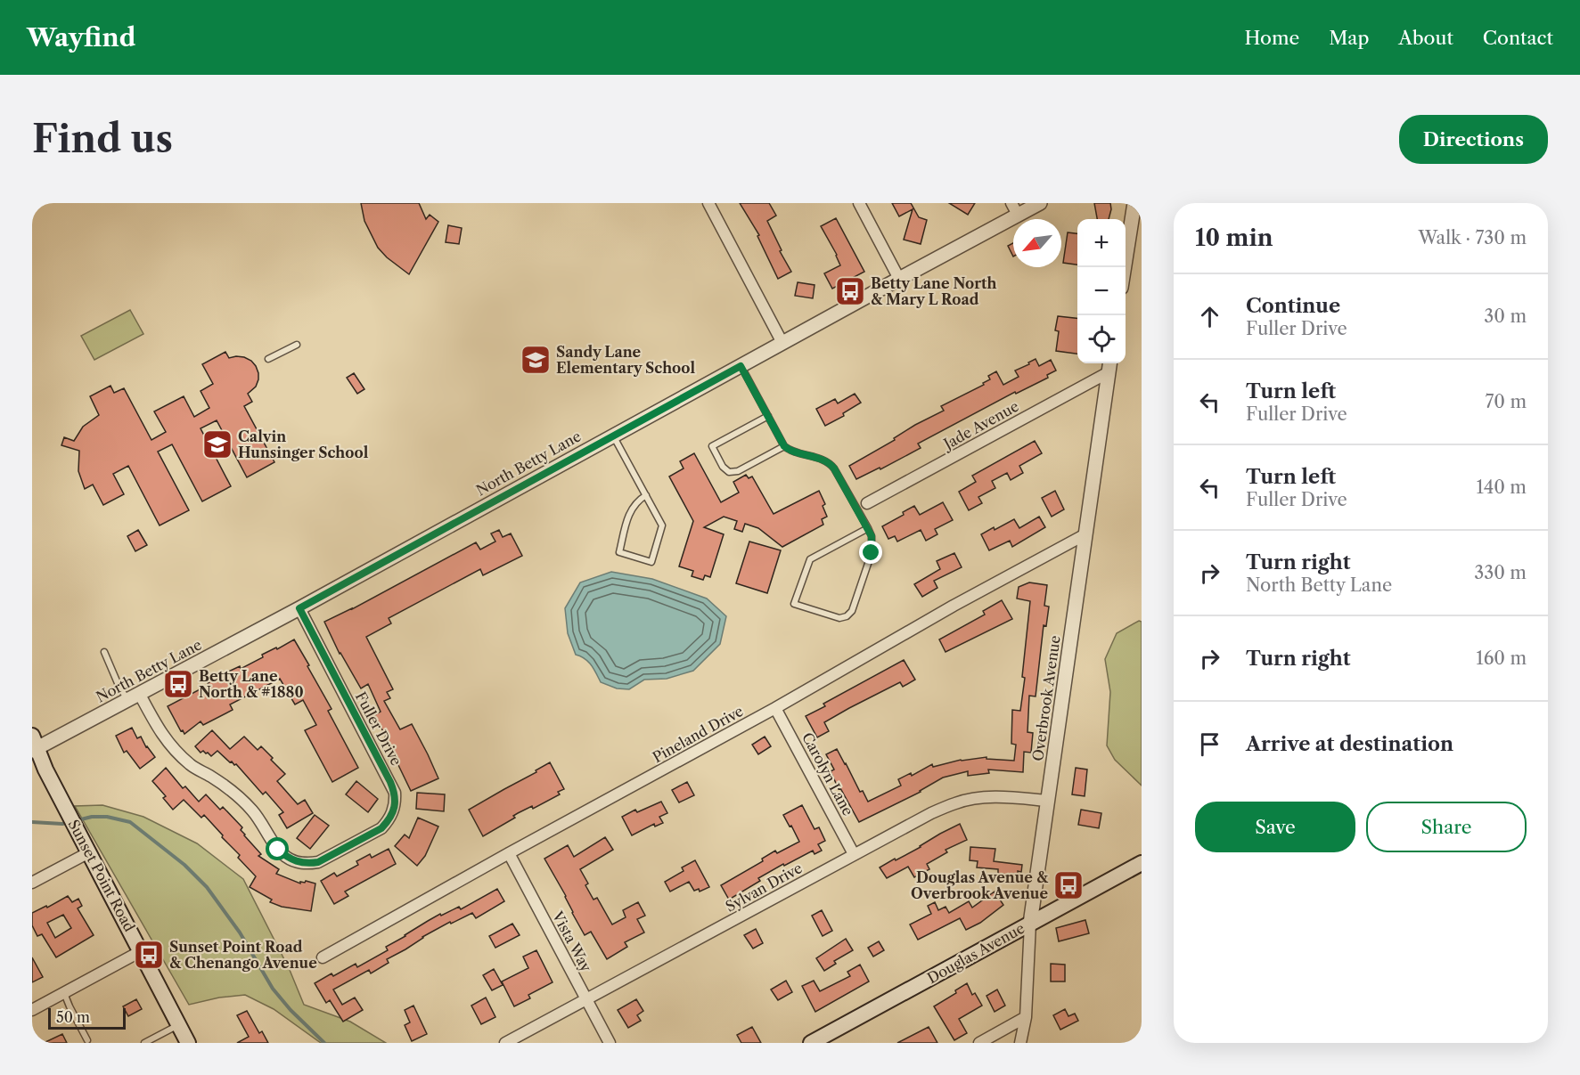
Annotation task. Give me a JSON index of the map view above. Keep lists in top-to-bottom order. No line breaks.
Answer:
{"streets":{"main road":["Sunset Point Road","Douglas Avenue"],"street":["Jade Avenue","North Betty Lane","Overbrook Avenue","Fuller Drive","Pineland Drive","Carolyn Lane","Sylvan Drive","Vista Way"]},"crossings":[["Jade Avenue","Overbrook Avenue"],["North Betty Lane","Fuller Drive"],["North Betty Lane","Sunset Point Road"],["Overbrook Avenue","Pineland Drive"],["Overbrook Avenue","Sylvan Drive"],["Overbrook Avenue","Douglas Avenue"],["Pineland Drive","Carolyn Lane"],["Pineland Drive","Vista Way"],["Carolyn Lane","Sylvan Drive"],["Sylvan Drive","Vista Way"]],"places":{"bus stop":["Betty Lane North & Mary L Road","Betty Lane North & #1880","Douglas Avenue & Overbrook Avenue","Sunset Point Road & Chenango Avenue"],"school or university":["Sandy Lane Elementary School","Calvin Hunsinger School"]},"scale_bar":"50 m","north":"bottom left","page":{"header":"Wayfind","nav":["Home","Map","About","Contact"],"buttons":["Directions",["Save","Share"]],"title":"Find us","heading":["10 min","Walk · 730 m"],"map_buttons":["+","−"],"list":[["Continue","Fuller Drive","30 m"],["Turn left","Fuller Drive","70 m"],["Turn left","Fuller Drive","140 m"],["Turn right","North Betty Lane","330 m"],["Turn right","160 m"],"Arrive at destination"],"scale":"50 m"}}
